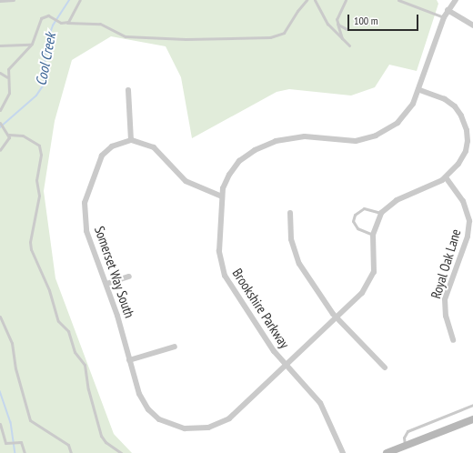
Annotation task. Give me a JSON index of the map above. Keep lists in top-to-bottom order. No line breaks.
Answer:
{"streets":{"street":["Royal Oak Lane","Somerset Way South","Brookshire Parkway"]},"crossings":[["Somerset Way South","Brookshire Parkway"]],"water":["Cool Creek"],"scale_bar":"100 m"}
